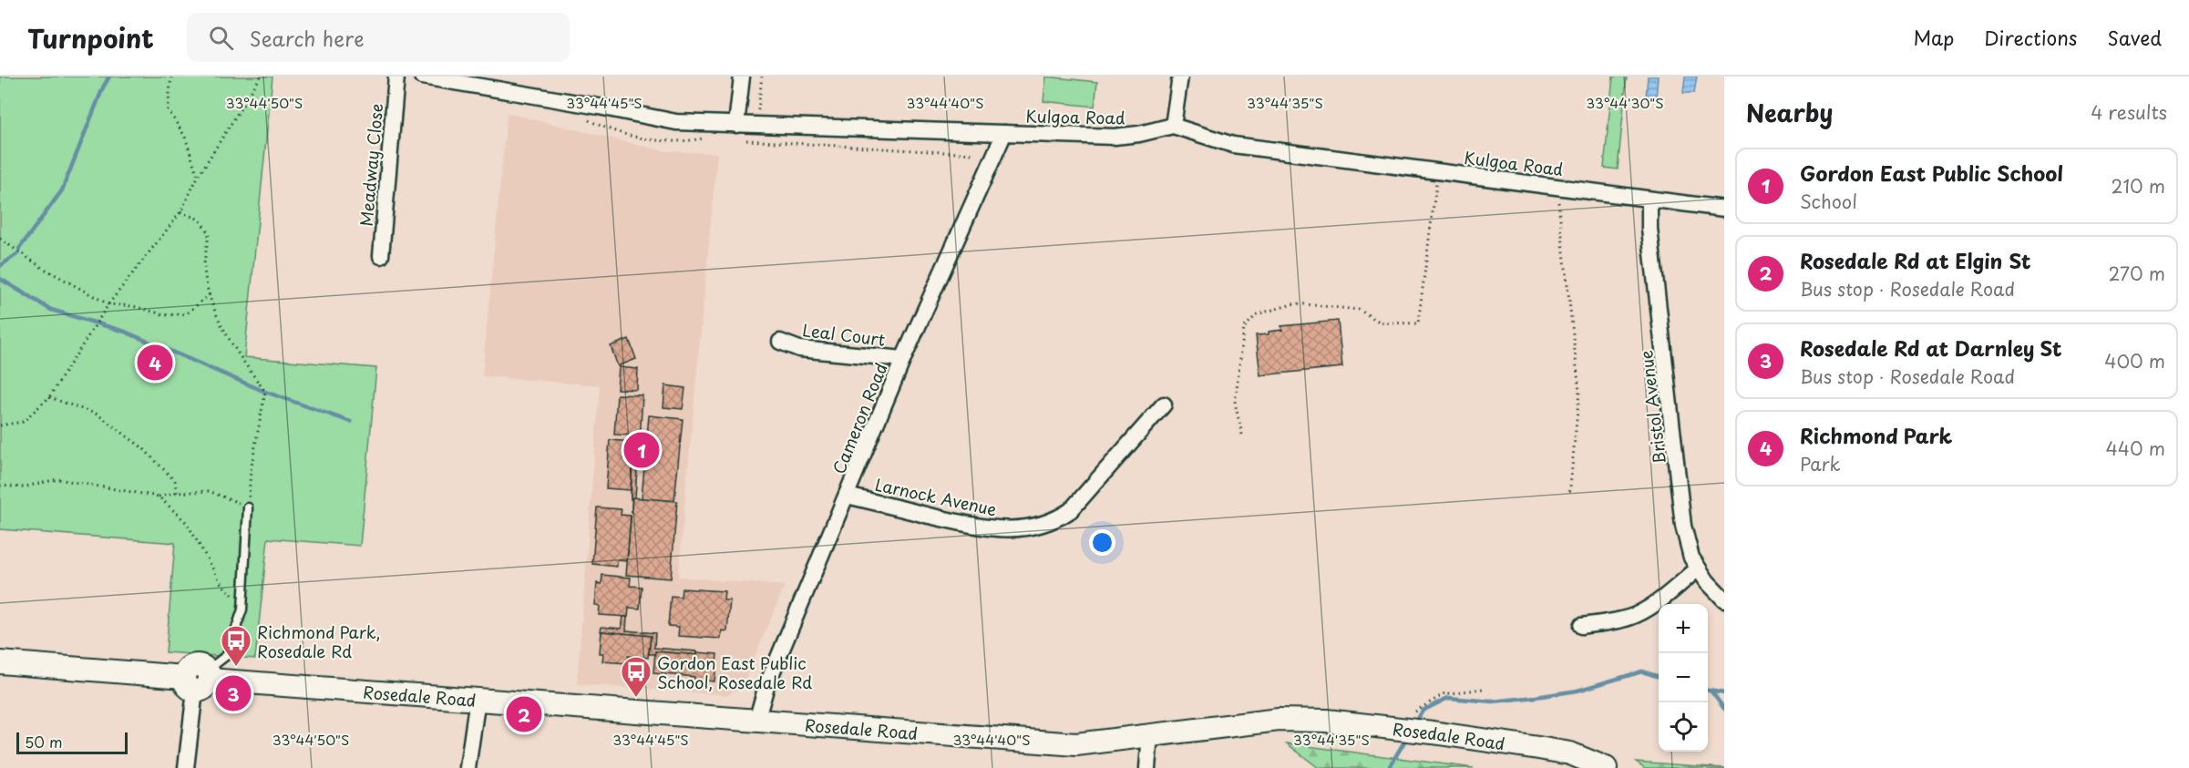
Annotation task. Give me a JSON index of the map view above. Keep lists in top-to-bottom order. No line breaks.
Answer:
{"streets":{"street":["Kulgoa Road","Meadway Close","Leal Court","Bristol Avenue","Cameron Road","Larnock Avenue","Rosedale Road"]},"crossings":[["Kulgoa Road","Bristol Avenue"],["Kulgoa Road","Cameron Road"],["Leal Court","Cameron Road"],["Cameron Road","Larnock Avenue"],["Cameron Road","Rosedale Road"]],"places":{"bus stop":["Richmond Park, Rosedale Rd","Gordon East Public School, Rosedale Rd"]},"scale_bar":"50 m","page":{"header":"Turnpoint","search":"Search here","nav":["Map","Directions","Saved"],"heading":["Nearby","4 results"],"list":[{"mark":"1","name":"Gordon East Public School","note":"School","value":"210 m"},{"mark":"2","name":"Rosedale Rd at Elgin St","note":"Bus stop · Rosedale Road","value":"270 m"},{"mark":"3","name":"Rosedale Rd at Darnley St","note":"Bus stop · Rosedale Road","value":"400 m"},{"mark":"4","name":"Richmond Park","note":"Park","value":"440 m"}],"pins":["4","1","3","2"],"map_buttons":["+","−"],"scale":"50 m"},"coordinates":["33°44'50\"S","33°44'45\"S","33°44'40\"S","33°44'35\"S","33°44'30\"S"]}
